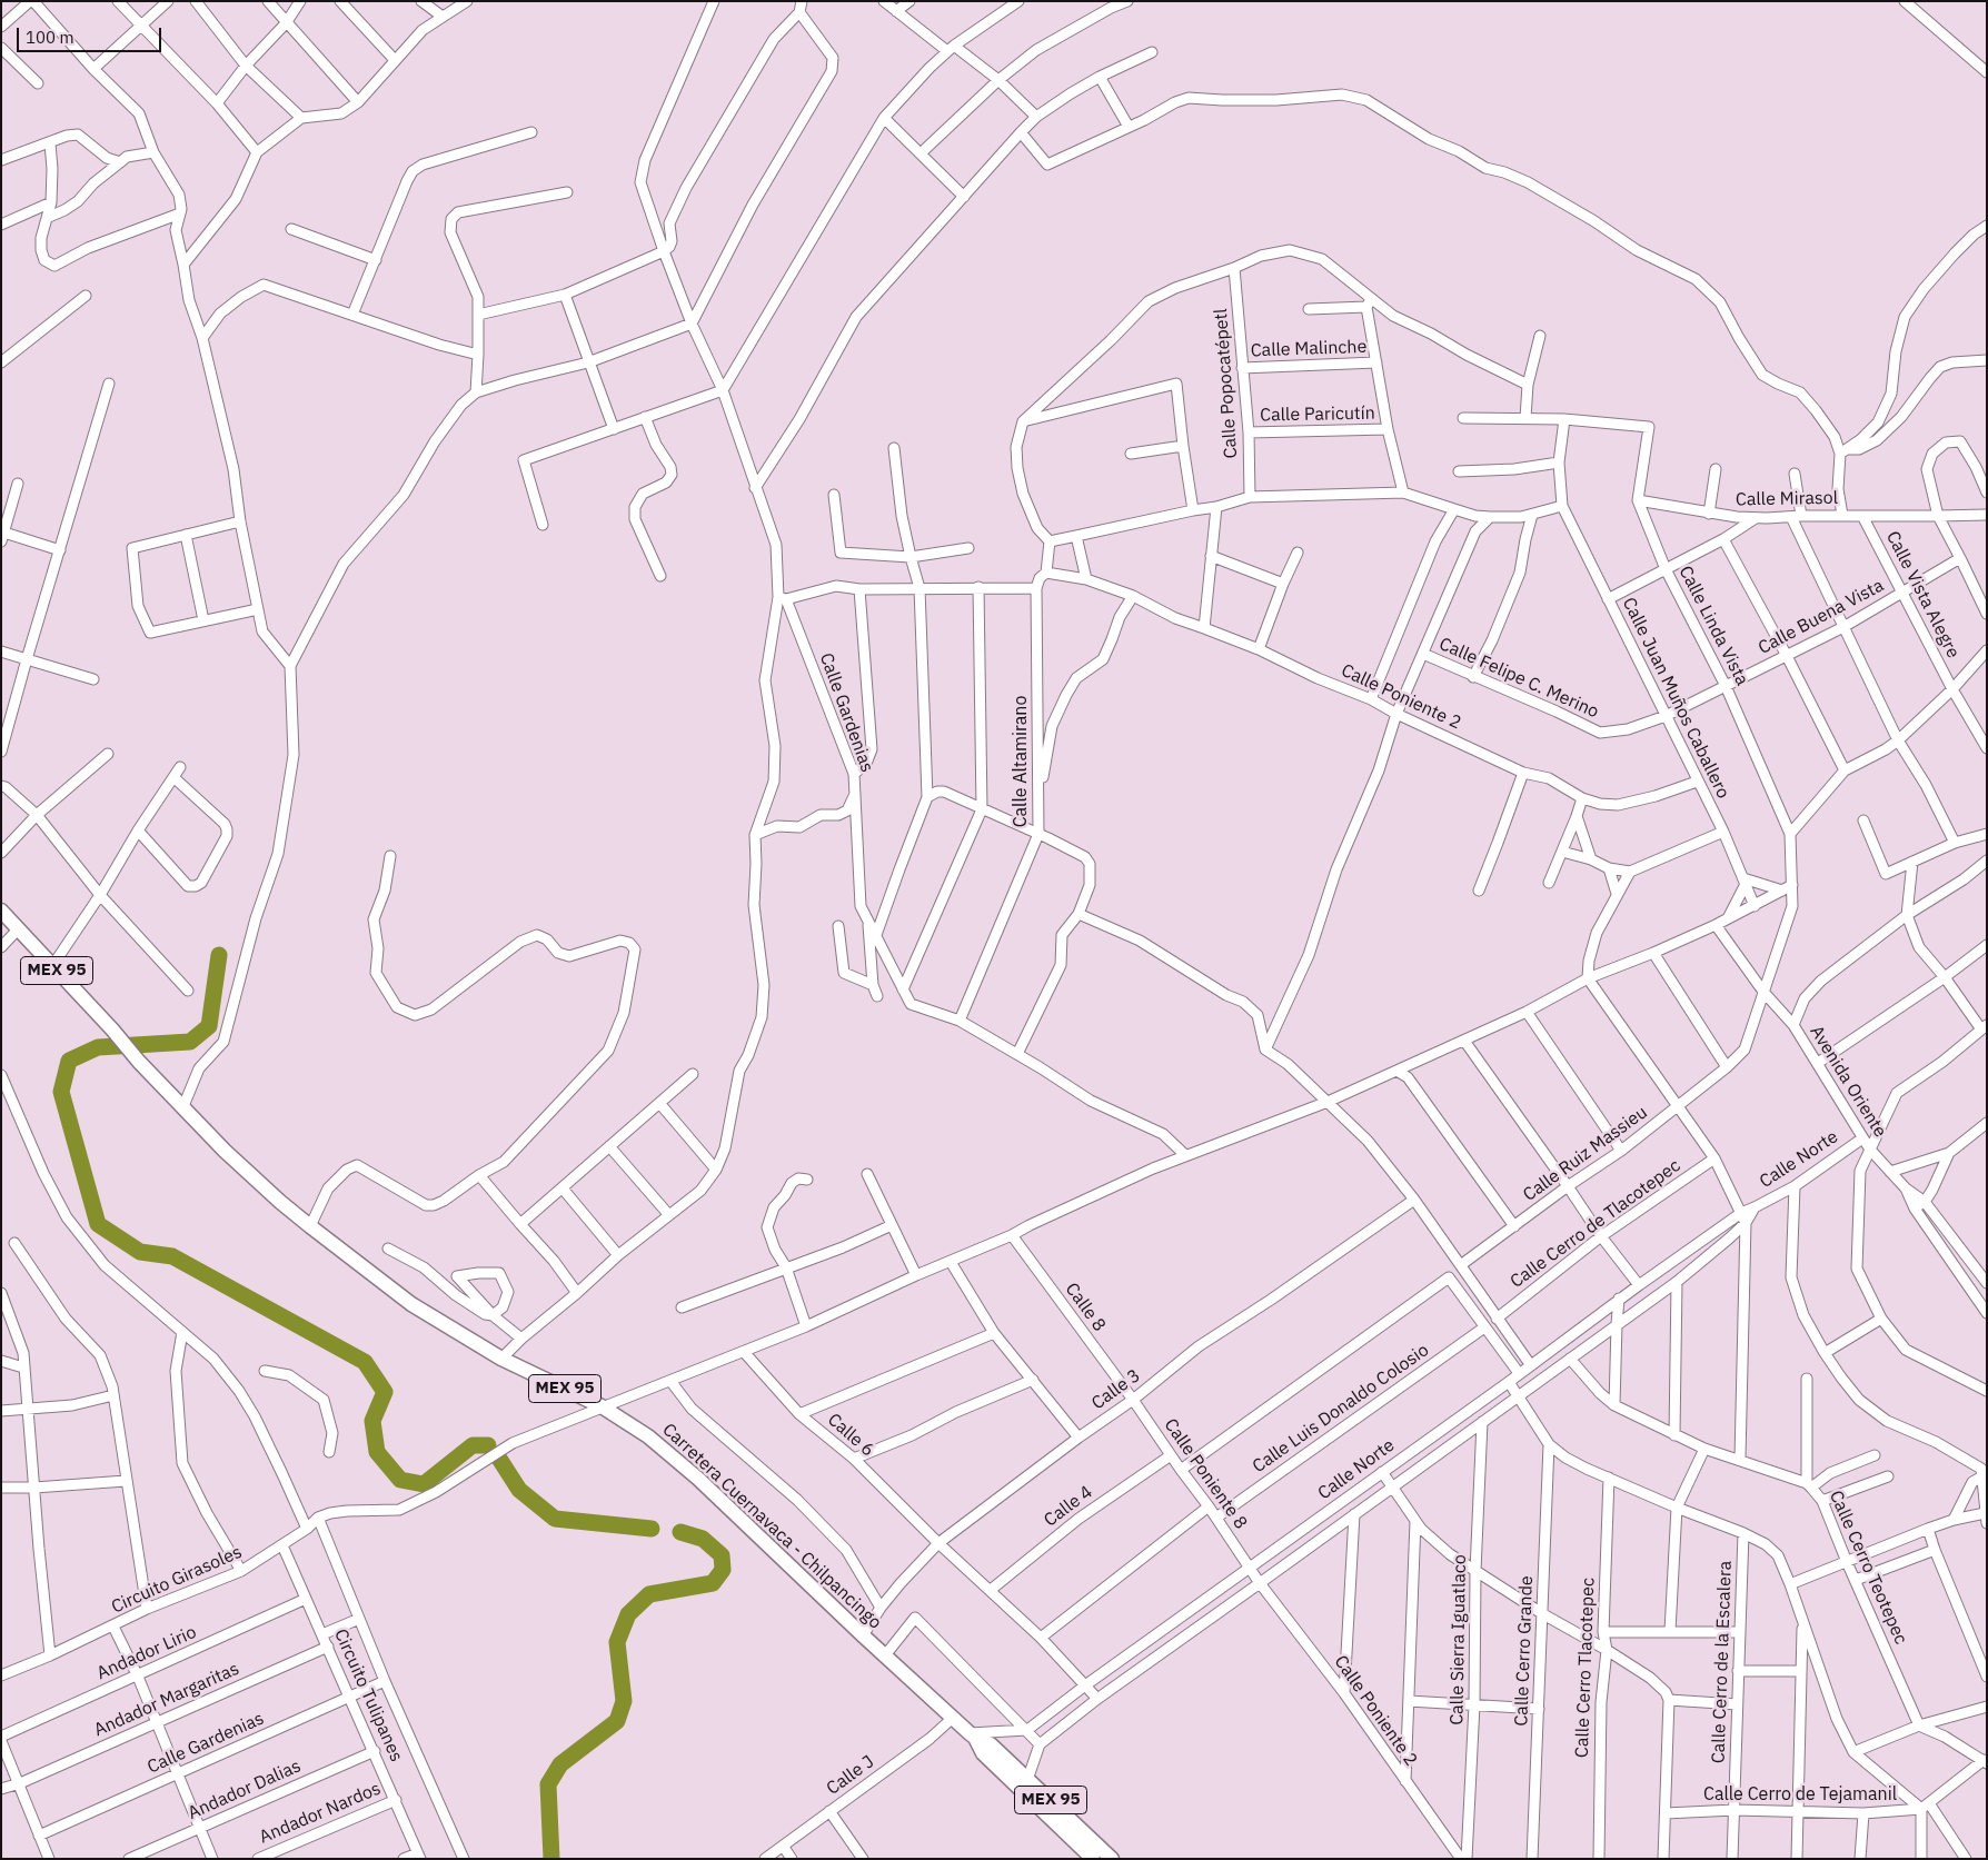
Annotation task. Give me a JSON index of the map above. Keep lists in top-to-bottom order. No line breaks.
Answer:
{"streets":{"main road":["MEX 95","Carretera Cuernavaca - Chilpancingo"],"street":["Calle Malinche","Calle Popocatépetl","Calle Paricutín","Calle Mirasol","Calle Vista Alegre","Calle Buena Vista","Calle Linda Vista","Calle Felipe C. Merino","Calle Poniente 2","Calle Juan Muños Caballero","Calle Gardenias","Calle Altamirano","Avenida Oriente","Calle Ruiz Massieu","Calle Norte","Calle Cerro de Tlacotepec","Calle 8","Calle 3","Calle Luis Donaldo Colosio","Calle 6","Calle Poniente 8","Calle 4","Calle Cerro Teotepec","Circuito Girasoles","Calle Sierra Iguatlaco","Calle Cerro Grande","Andador Lirio","Calle Cerro de la Escalera","Calle Cerro Tlacotepec","Circuito Tulipanes","Andador Margaritas","Calle J","Andador Dalias","Calle Cerro de Tejamanil","Andador Nardos"]},"crossings":[["Calle Malinche","Calle Popocatépetl"],["Calle Popocatépetl","Calle Paricutín"],["Calle Mirasol","Calle Vista Alegre"],["Calle Mirasol","Calle Linda Vista"],["Calle Vista Alegre","Calle Buena Vista"],["Calle Buena Vista","Calle Linda Vista"],["Calle Buena Vista","Calle Felipe C. Merino"],["Calle Buena Vista","Calle Juan Muños Caballero"],["Calle Linda Vista","Calle Ruiz Massieu"],["Calle Felipe C. Merino","Calle Juan Muños Caballero"],["Calle Poniente 2","Calle Juan Muños Caballero"],["Calle Poniente 2","Calle Norte"],["Calle Poniente 2","Calle Poniente 8"],["Calle Gardenias","Calle Altamirano"],["Calle Gardenias","Circuito Tulipanes"],["Avenida Oriente","Calle Ruiz Massieu"],["Avenida Oriente","Calle Norte"],["Calle Norte","Calle 6"],["Calle Norte","Calle Poniente 8"],["Calle Norte","Calle Cerro Teotepec"],["Calle Norte","Calle Sierra Iguatlaco"],["Calle 8","Calle 3"],["Calle 8","Calle Poniente 8"],["Calle 3","Calle 6"],["Calle 3","Calle Poniente 8"],["Calle 3","Carretera Cuernavaca - Chilpancingo"],["Calle Luis Donaldo Colosio","Calle Poniente 8"],["Calle 6","Calle 4"],["Calle Poniente 8","Calle 4"],["Carretera Cuernavaca - Chilpancingo","Calle J"],["Circuito Girasoles","Circuito Tulipanes"],["Andador Lirio","Circuito Tulipanes"],["Calle Cerro de la Escalera","Calle Cerro de Tejamanil"],["Circuito Tulipanes","Andador Margaritas"],["Circuito Tulipanes","Andador Dalias"],["Circuito Tulipanes","Andador Nardos"]],"scale_bar":"100 m"}
